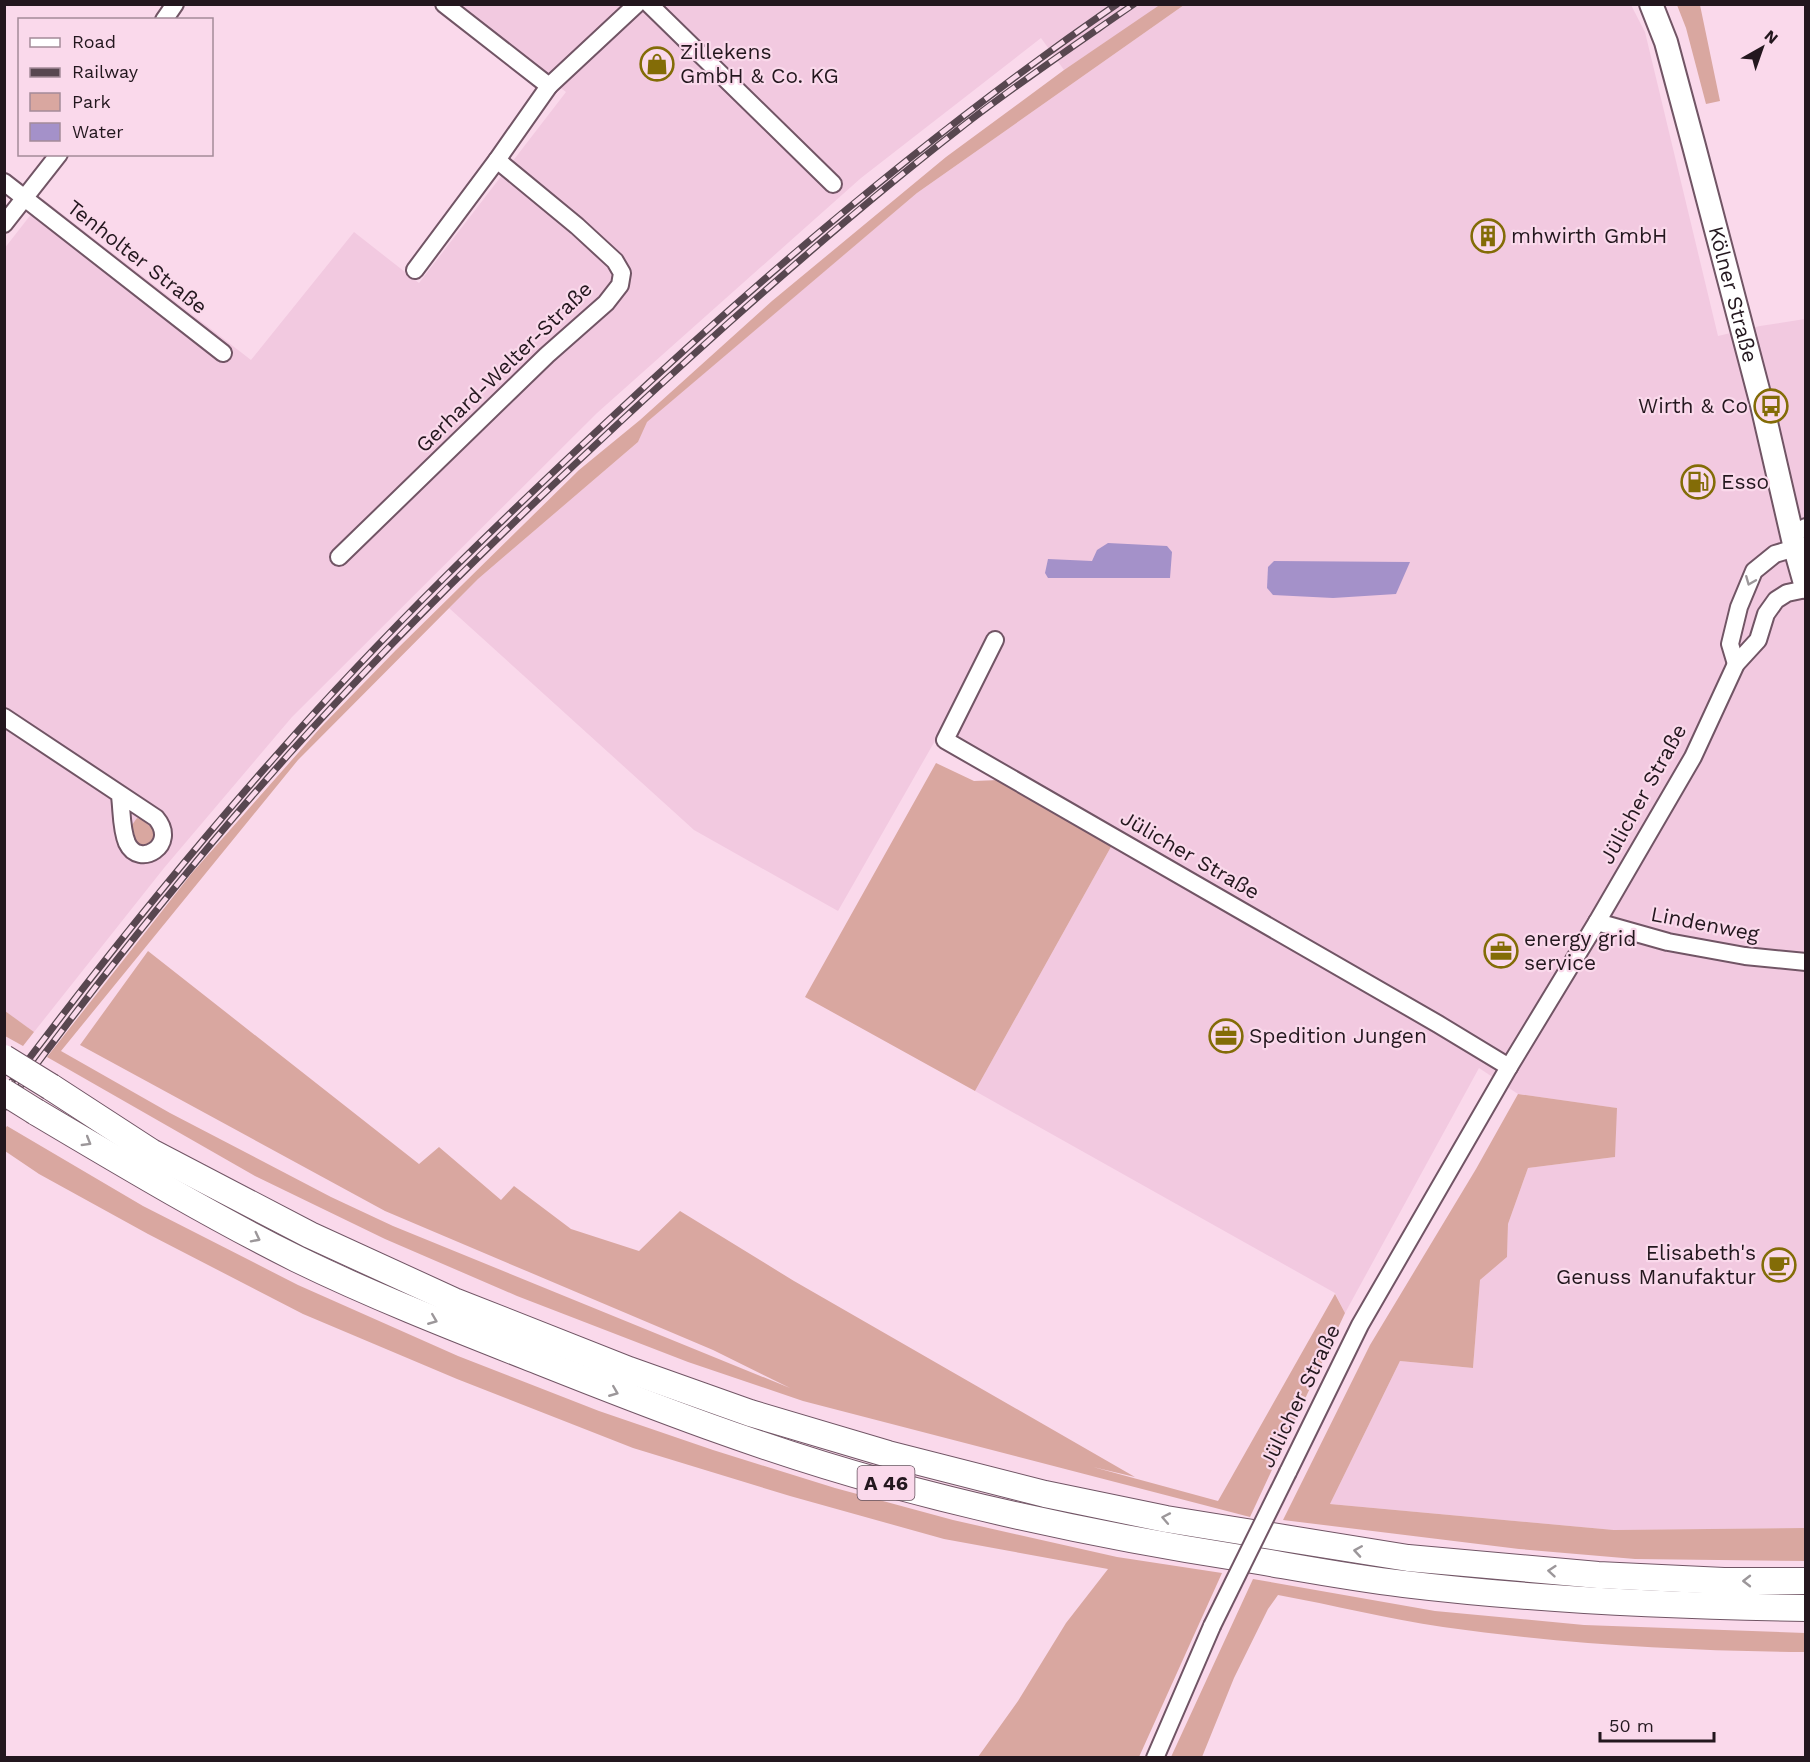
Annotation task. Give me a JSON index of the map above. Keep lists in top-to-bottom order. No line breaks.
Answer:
{"streets":{"highway":["A 46"],"main road":["Kölner Straße"],"street":["Tenholter Straße","Gerhard-Welter-Straße","Jülicher Straße","Lindenweg"]},"crossings":[["Kölner Straße","Jülicher Straße"],["Jülicher Straße","Lindenweg"]],"places":{"shop":["Zillekens GmbH & Co. KG"],"building":["mhwirth GmbH"],"bus stop":["Wirth & Co"],"fuel station":["Esso"],"office":["energy grid service","Spedition Jungen"],"cafe":["Elisabeth's Genuss Manufaktur"]},"legend":["Road","Railway","Park","Water"],"scale_bar":"50 m","north":"top right"}
